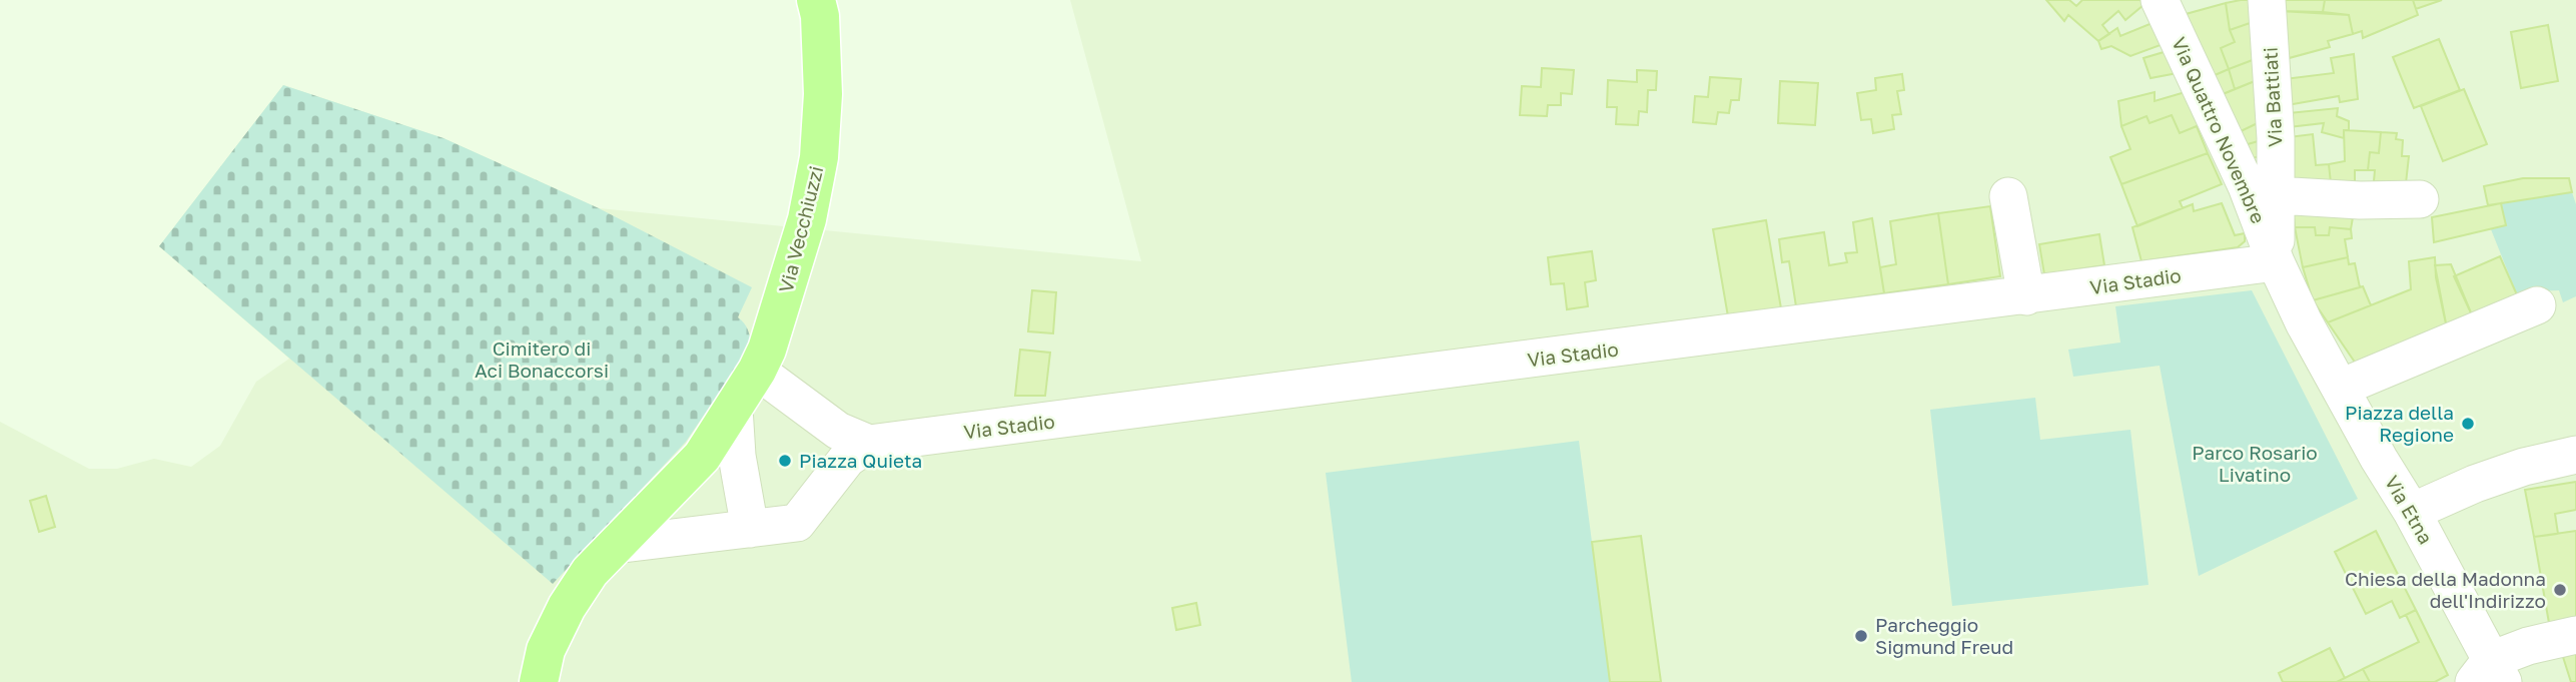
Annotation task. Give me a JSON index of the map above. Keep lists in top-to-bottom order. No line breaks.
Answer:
{"streets":{"main road":["Via Vecchiuzzi"],"street":["Via Battiati","Via Quattro Novembre","Via Stadio","Via Etna"]},"crossings":[["Via Battiati","Via Quattro Novembre"],["Via Quattro Novembre","Via Stadio"],["Via Quattro Novembre","Via Etna"],["Via Stadio","Via Etna"]],"parks":["Cimitero di Aci Bonaccorsi","Parco Rosario Livatino"],"places":["Piazza della Regione","Piazza Quieta","Chiesa della Madonna dell'Indirizzo","Parcheggio Sigmund Freud"]}
